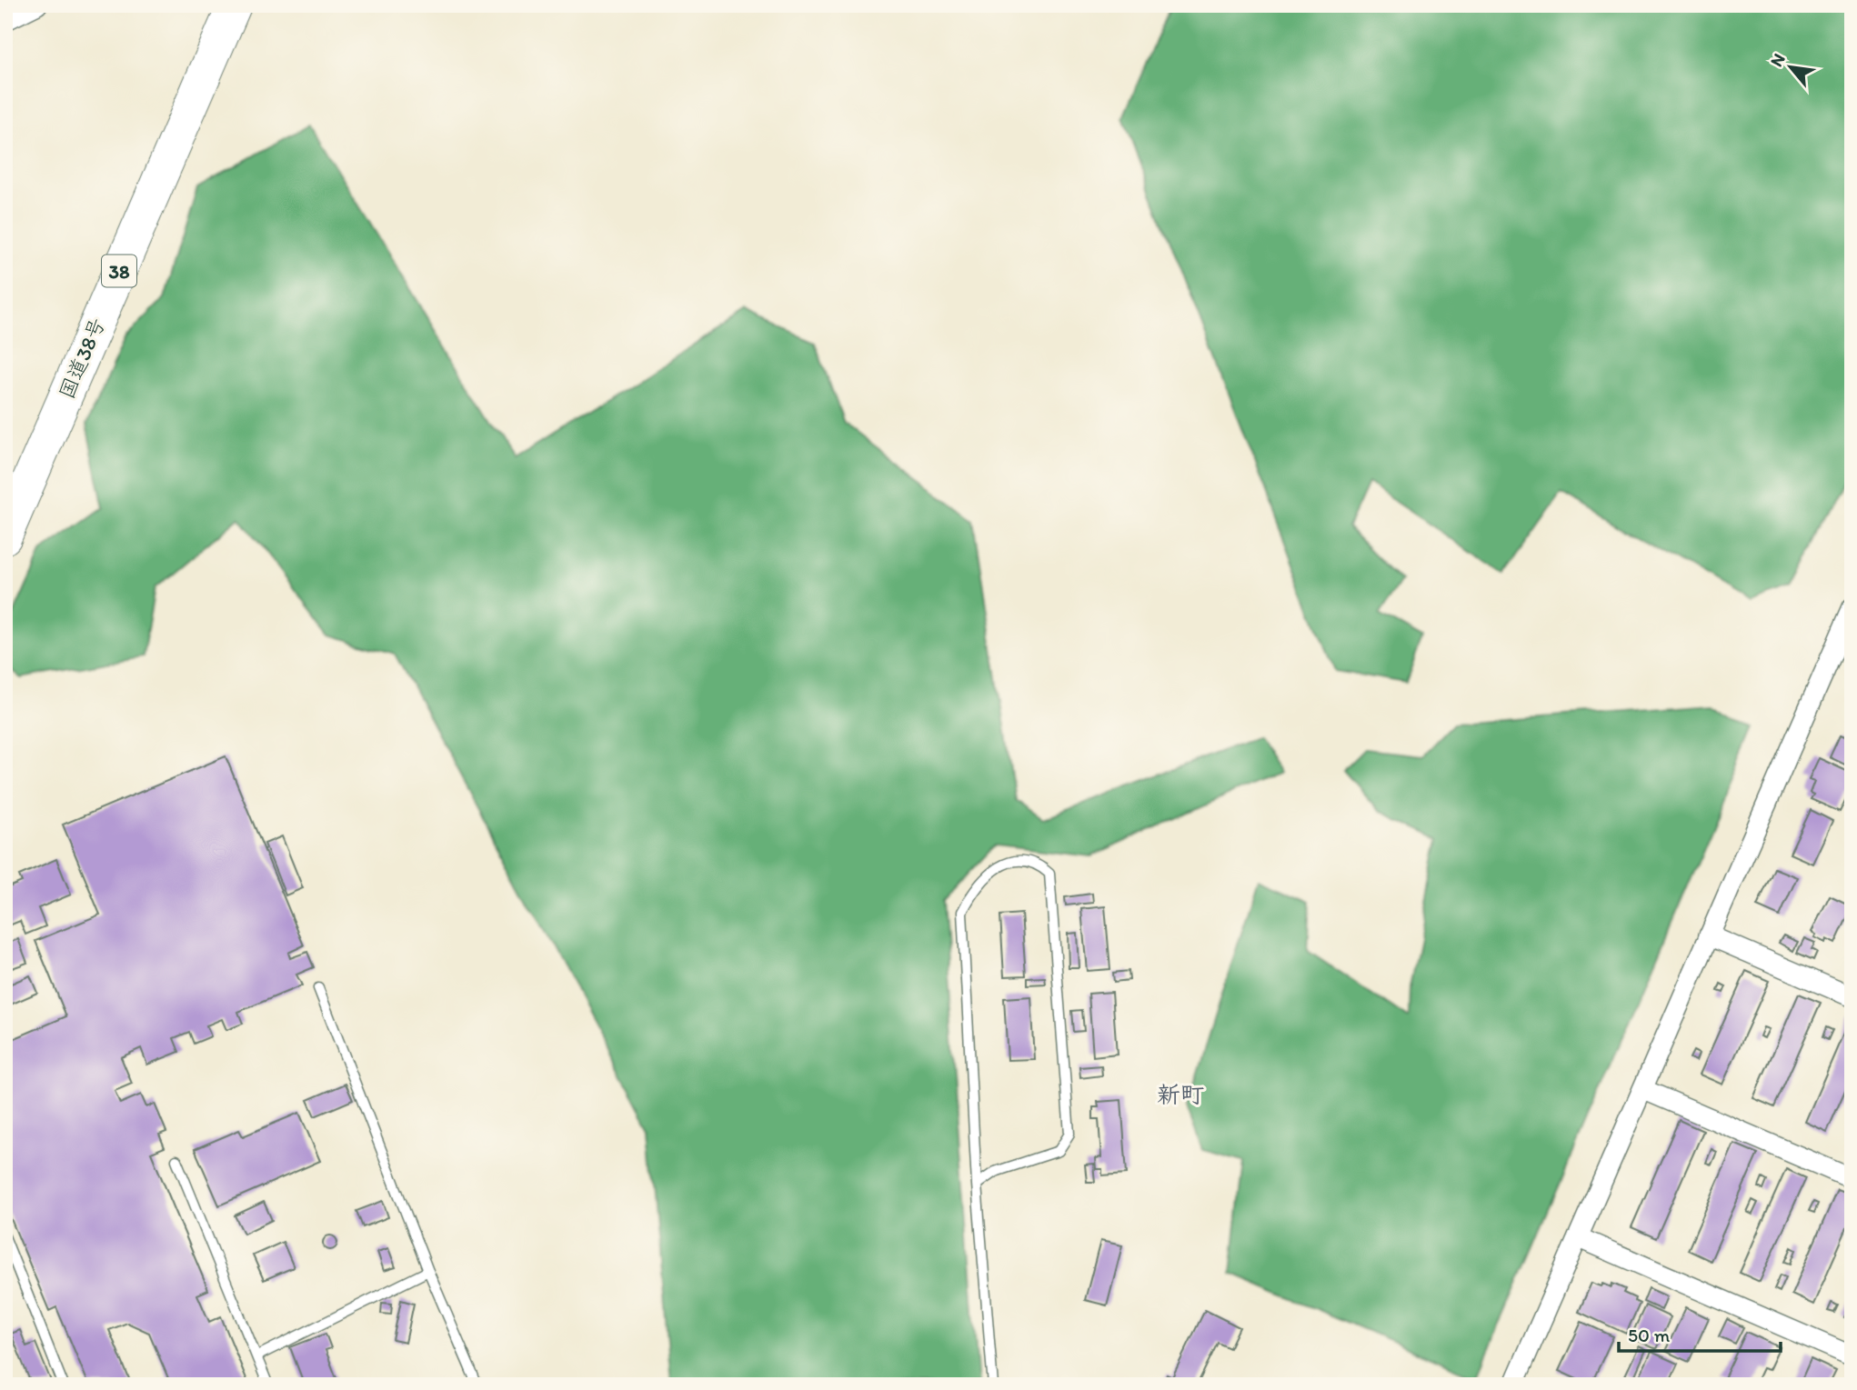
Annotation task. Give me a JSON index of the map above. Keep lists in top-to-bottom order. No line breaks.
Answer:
{"streets":{"highway":["38","国道38号"]},"districts":["新町"],"scale_bar":"50 m","north":"top left"}
